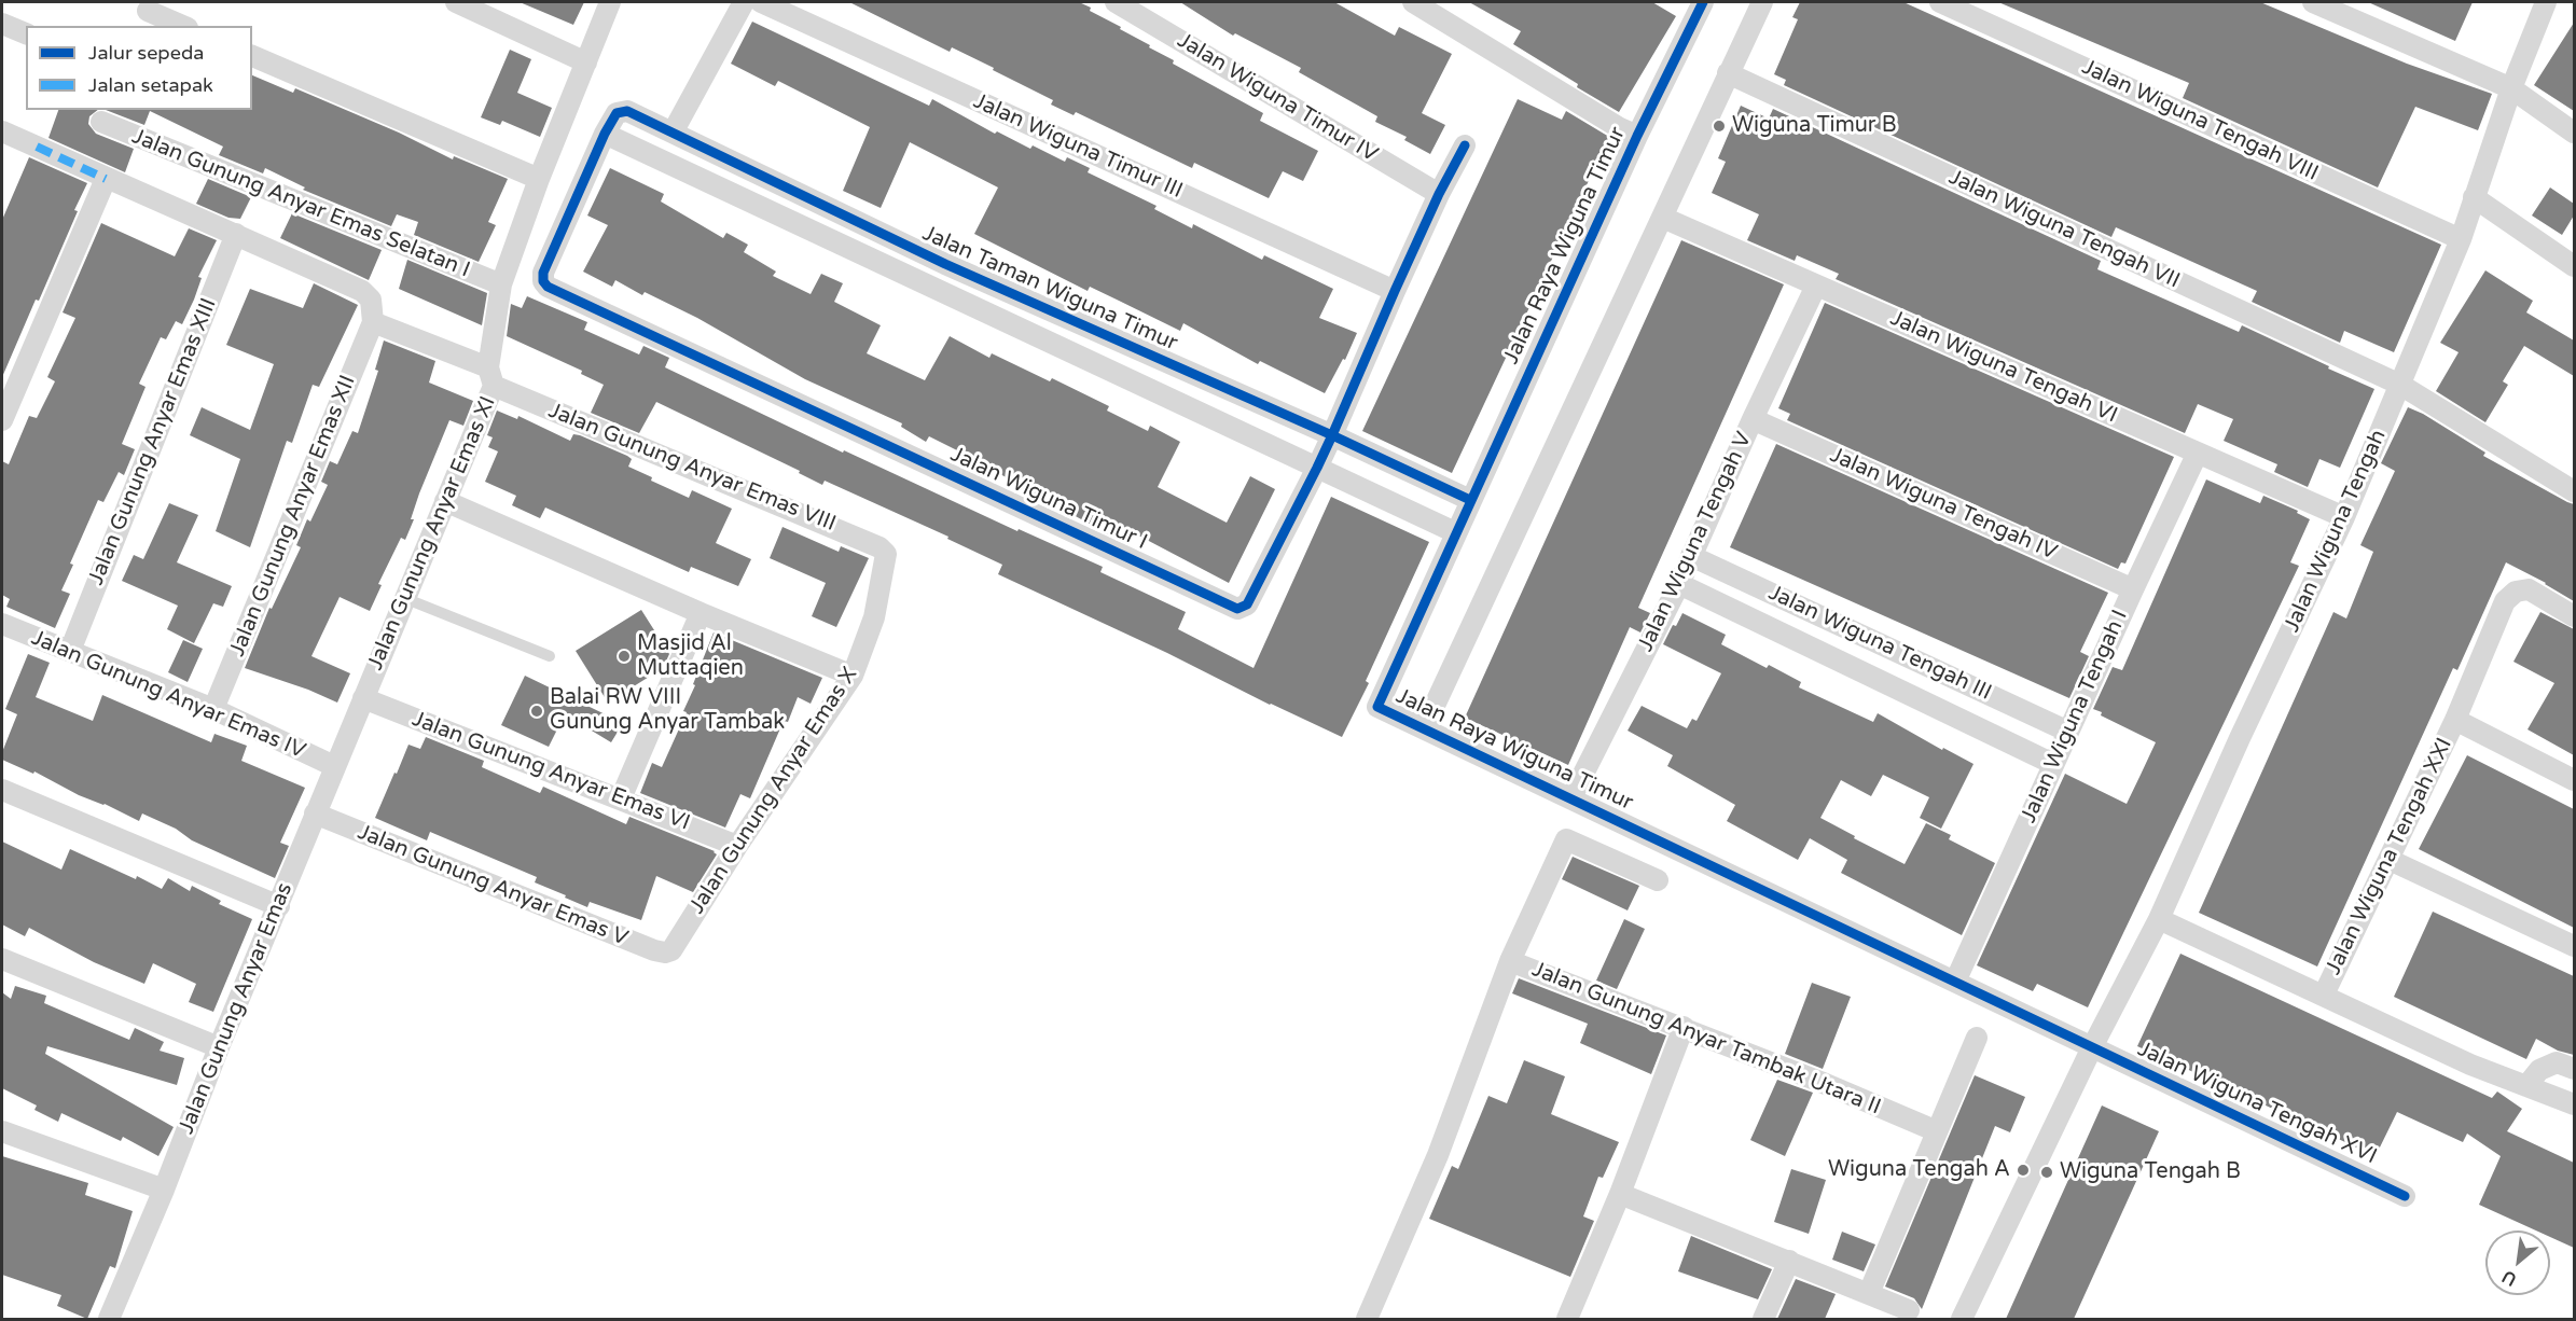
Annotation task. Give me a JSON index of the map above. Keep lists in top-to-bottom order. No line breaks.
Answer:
{"streets":{"street":["Jalan Wiguna Timur IV","Jalan Wiguna Tengah VIII","Jalan Wiguna Timur III","Jalan Gunung Anyar Emas Selatan I","Jalan Wiguna Tengah VII","Jalan Raya Wiguna Timur","Jalan Taman Wiguna Timur","Jalan Wiguna Tengah VI","Jalan Gunung Anyar Emas XIII","Jalan Gunung Anyar Emas VIII","Jalan Wiguna Timur I","Jalan Wiguna Tengah IV","Jalan Gunung Anyar Emas XII","Jalan Wiguna Tengah","Jalan Gunung Anyar Emas XI","Jalan Wiguna Tengah V","Jalan Wiguna Tengah III","Jalan Gunung Anyar Emas IV","Jalan Wiguna Tengah I","Jalan Gunung Anyar Emas VI","Jalan Gunung Anyar Emas X","Jalan Wiguna Tengah XXI","Jalan Gunung Anyar Emas V","Jalan Gunung Anyar Emas","Jalan Gunung Anyar Tambak Utara II","Jalan Wiguna Tengah XVI"]},"crossings":[["Jalan Wiguna Timur IV","Jalan Wiguna Timur I"],["Jalan Wiguna Tengah VIII","Jalan Wiguna Tengah"],["Jalan Wiguna Timur III","Jalan Wiguna Timur I"],["Jalan Gunung Anyar Emas Selatan I","Jalan Gunung Anyar Emas XI"],["Jalan Wiguna Tengah VII","Jalan Raya Wiguna Timur"],["Jalan Wiguna Tengah VII","Jalan Wiguna Tengah"],["Jalan Raya Wiguna Timur","Jalan Taman Wiguna Timur"],["Jalan Raya Wiguna Timur","Jalan Wiguna Tengah VI"],["Jalan Raya Wiguna Timur","Jalan Wiguna Tengah"],["Jalan Raya Wiguna Timur","Jalan Wiguna Tengah V"],["Jalan Raya Wiguna Timur","Jalan Wiguna Tengah I"],["Jalan Raya Wiguna Timur","Jalan Wiguna Tengah XVI"],["Jalan Taman Wiguna Timur","Jalan Wiguna Timur I"],["Jalan Wiguna Tengah VI","Jalan Wiguna Tengah"],["Jalan Wiguna Tengah VI","Jalan Wiguna Tengah V"],["Jalan Wiguna Tengah VI","Jalan Wiguna Tengah I"],["Jalan Gunung Anyar Emas XIII","Jalan Gunung Anyar Emas IV"],["Jalan Gunung Anyar Emas VIII","Jalan Gunung Anyar Emas XII"],["Jalan Gunung Anyar Emas VIII","Jalan Gunung Anyar Emas XI"],["Jalan Gunung Anyar Emas VIII","Jalan Gunung Anyar Emas X"],["Jalan Wiguna Tengah IV","Jalan Wiguna Tengah V"],["Jalan Wiguna Tengah IV","Jalan Wiguna Tengah I"],["Jalan Gunung Anyar Emas XII","Jalan Gunung Anyar Emas IV"],["Jalan Wiguna Tengah","Jalan Wiguna Tengah XVI"],["Jalan Gunung Anyar Emas XI","Jalan Gunung Anyar Emas VI"],["Jalan Gunung Anyar Emas XI","Jalan Gunung Anyar Emas"],["Jalan Wiguna Tengah V","Jalan Wiguna Tengah III"],["Jalan Wiguna Tengah III","Jalan Wiguna Tengah I"],["Jalan Gunung Anyar Emas IV","Jalan Gunung Anyar Emas"],["Jalan Gunung Anyar Emas VI","Jalan Gunung Anyar Emas X"],["Jalan Gunung Anyar Emas VI","Jalan Gunung Anyar Emas"],["Jalan Gunung Anyar Emas X","Jalan Gunung Anyar Emas V"],["Jalan Gunung Anyar Emas V","Jalan Gunung Anyar Emas"]],"places":["Wiguna Timur B","Masjid Al Muttaqien","Balai RW VIII Gunung Anyar Tambak","Wiguna Tengah A","Wiguna Tengah B"],"legend":["Jalur sepeda","Jalan setapak"],"north":"bottom left"}
